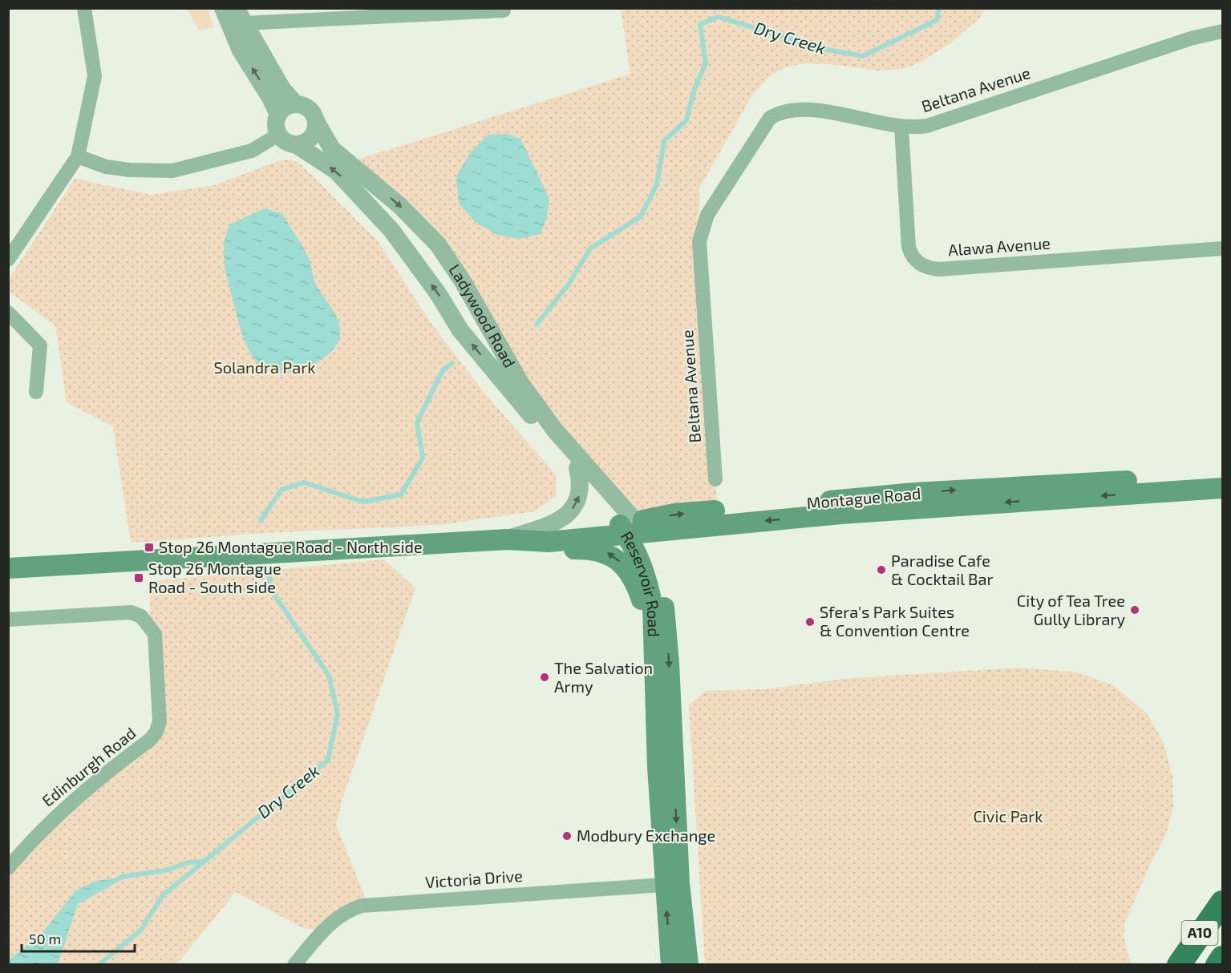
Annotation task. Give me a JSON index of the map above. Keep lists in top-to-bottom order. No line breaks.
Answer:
{"streets":{"highway":["A10"],"main road":["Montague Road","Reservoir Road"],"street":["Beltana Avenue","Alawa Avenue","Ladywood Road","Edinburgh Road","Victoria Drive"]},"crossings":[["Beltana Avenue","Alawa Avenue"],["Ladywood Road","Montague Road"],["Ladywood Road","Reservoir Road"],["Montague Road","Reservoir Road"],["Reservoir Road","Victoria Drive"]],"water":["Dry Creek"],"parks":["Solandra Park","Civic Park"],"places":{"transit":["Stop 26 Montague Road - North side","Stop 26 Montague Road - South side"],"other":["Paradise Cafe & Cocktail Bar","City of Tea Tree Gully Library","Sfera's Park Suites & Convention Centre","The Salvation Army","Modbury Exchange"]},"scale_bar":"50 m"}
